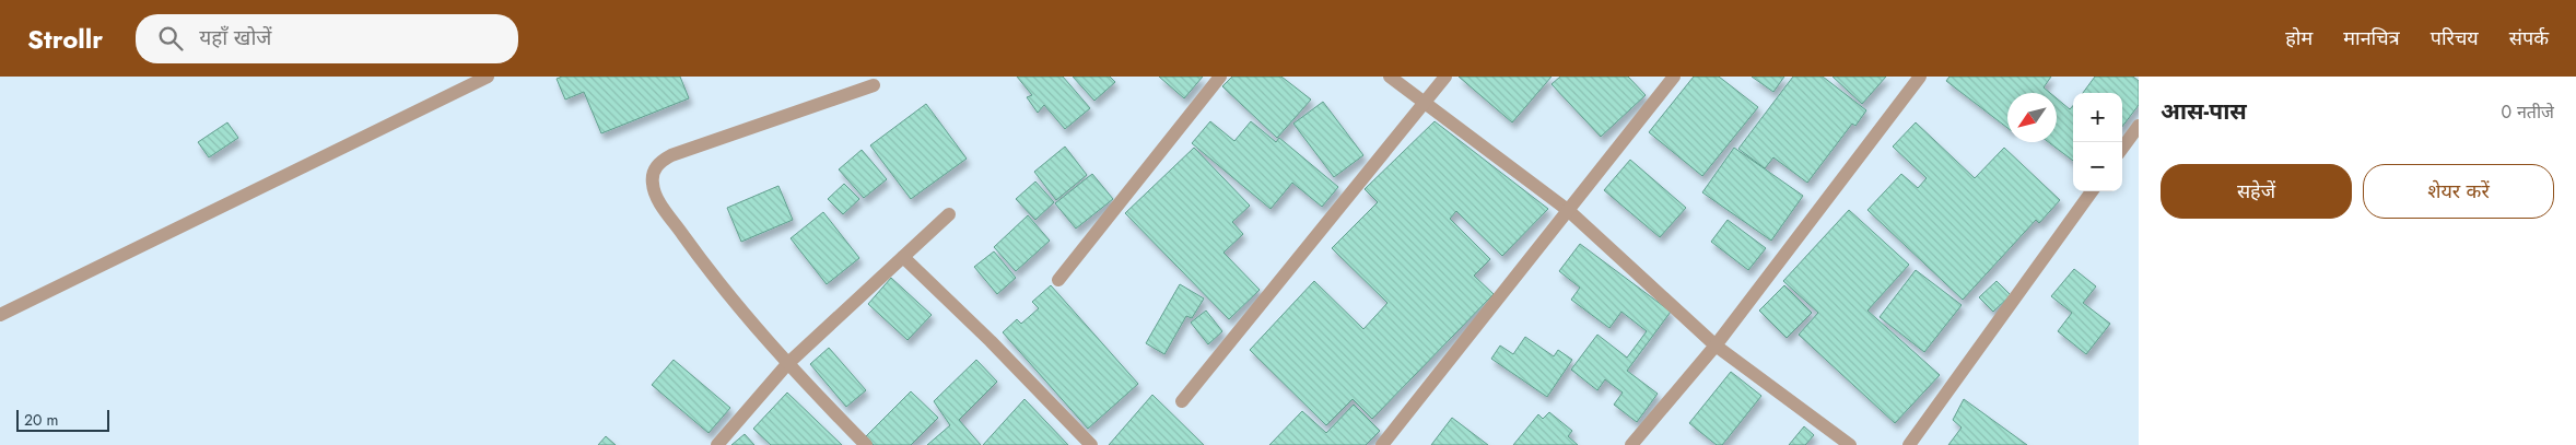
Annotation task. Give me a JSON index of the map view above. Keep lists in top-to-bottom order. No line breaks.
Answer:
{"scale_bar":"20 m","north":"bottom left","page":{"header":"Strollr","search":"यहाँ खोजें","nav":["होम","मानचित्र","परिचय","संपर्क"],"heading":["आस-पास","0 नतीजे"],"map_buttons":["+","−"],"buttons":["सहेजें","शेयर करें"],"scale":"20 m"}}
